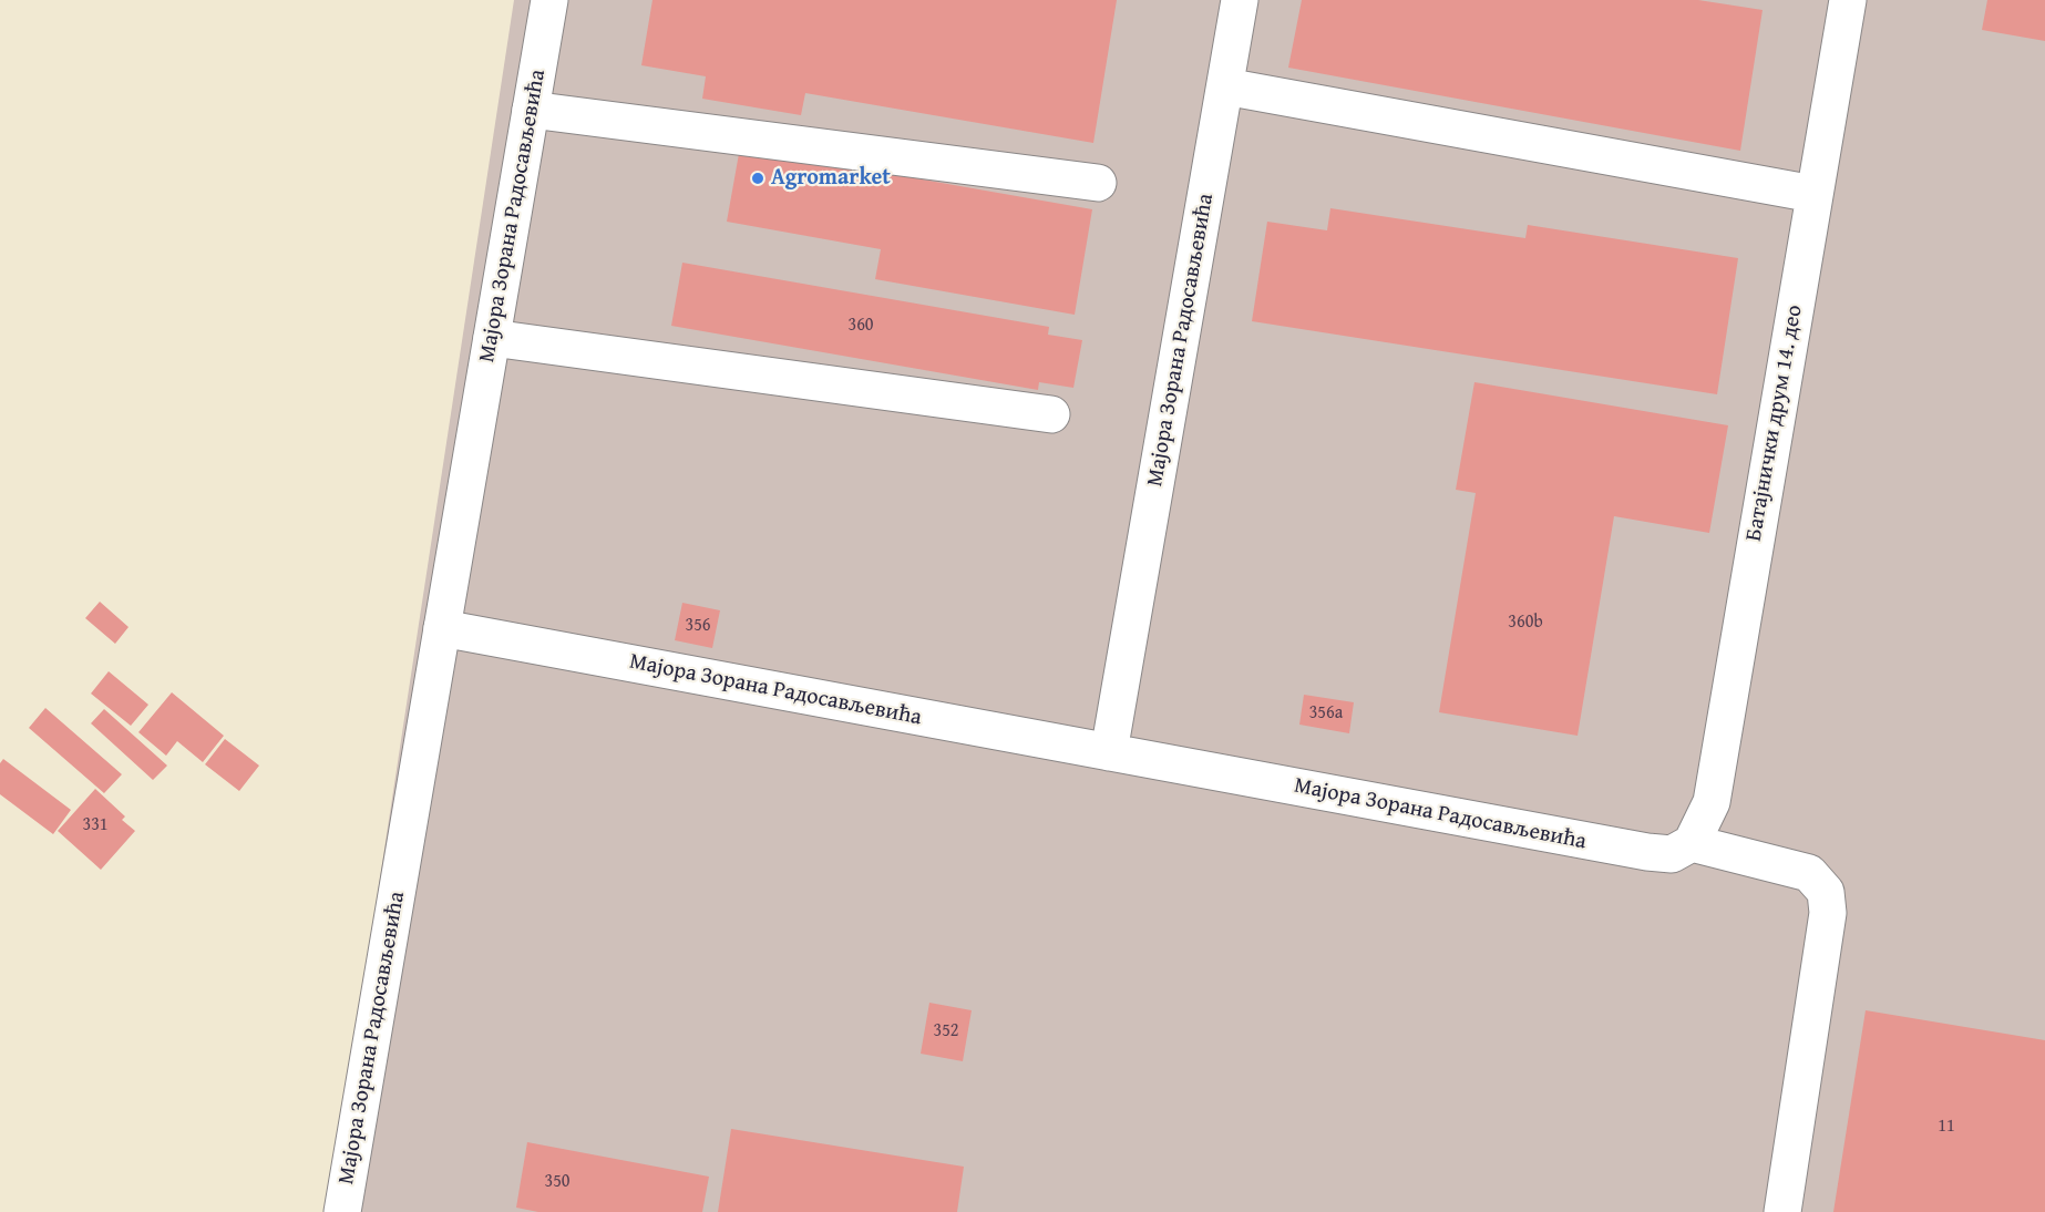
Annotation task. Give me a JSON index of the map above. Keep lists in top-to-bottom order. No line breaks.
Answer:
{"streets":{"main road":["Мајора Зорана Радосављевића","Батајнички друм 14. део"]},"crossings":[["Мајора Зорана Радосављевића","Батајнички друм 14. део"]],"places":["Agromarket"],"house_numbers":["360","360b","356","356a","331","352","11","350"]}
